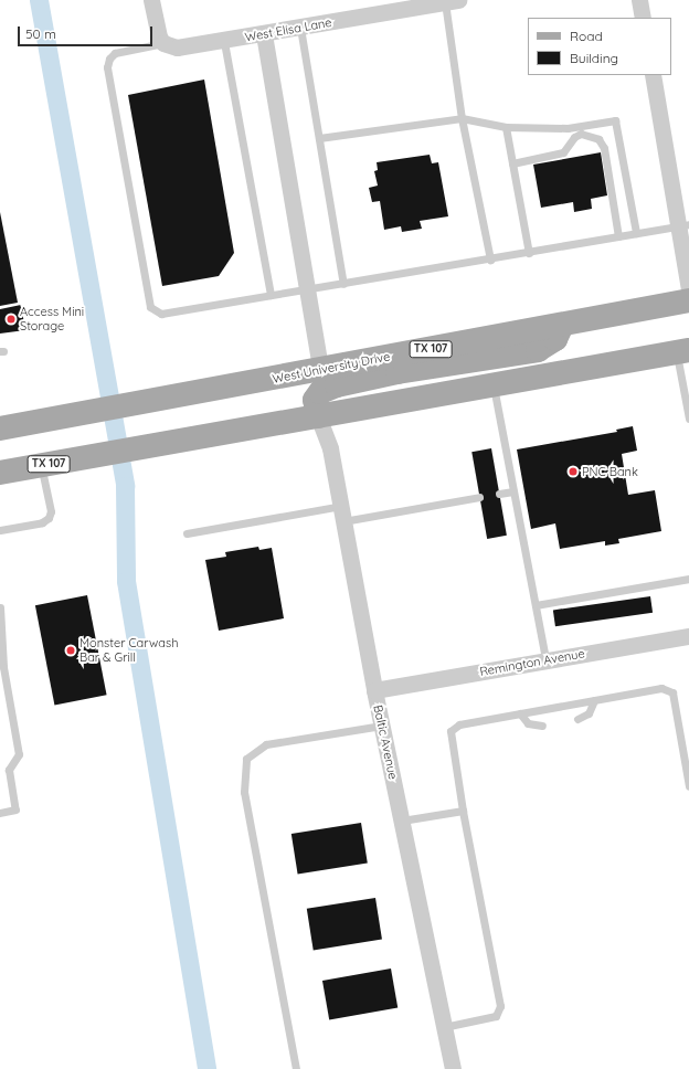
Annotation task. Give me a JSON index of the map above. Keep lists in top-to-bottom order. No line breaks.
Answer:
{"streets":{"main road":["TX 107","West University Drive"],"street":["West Elisa Lane","Remington Avenue","Baltic Avenue"]},"crossings":[["TX 107","Baltic Avenue"],["Remington Avenue","Baltic Avenue"]],"places":["Access Mini Storage","PNC Bank","Monster Carwash Bar & Grill"],"legend":["Road","Building"],"scale_bar":"50 m"}
